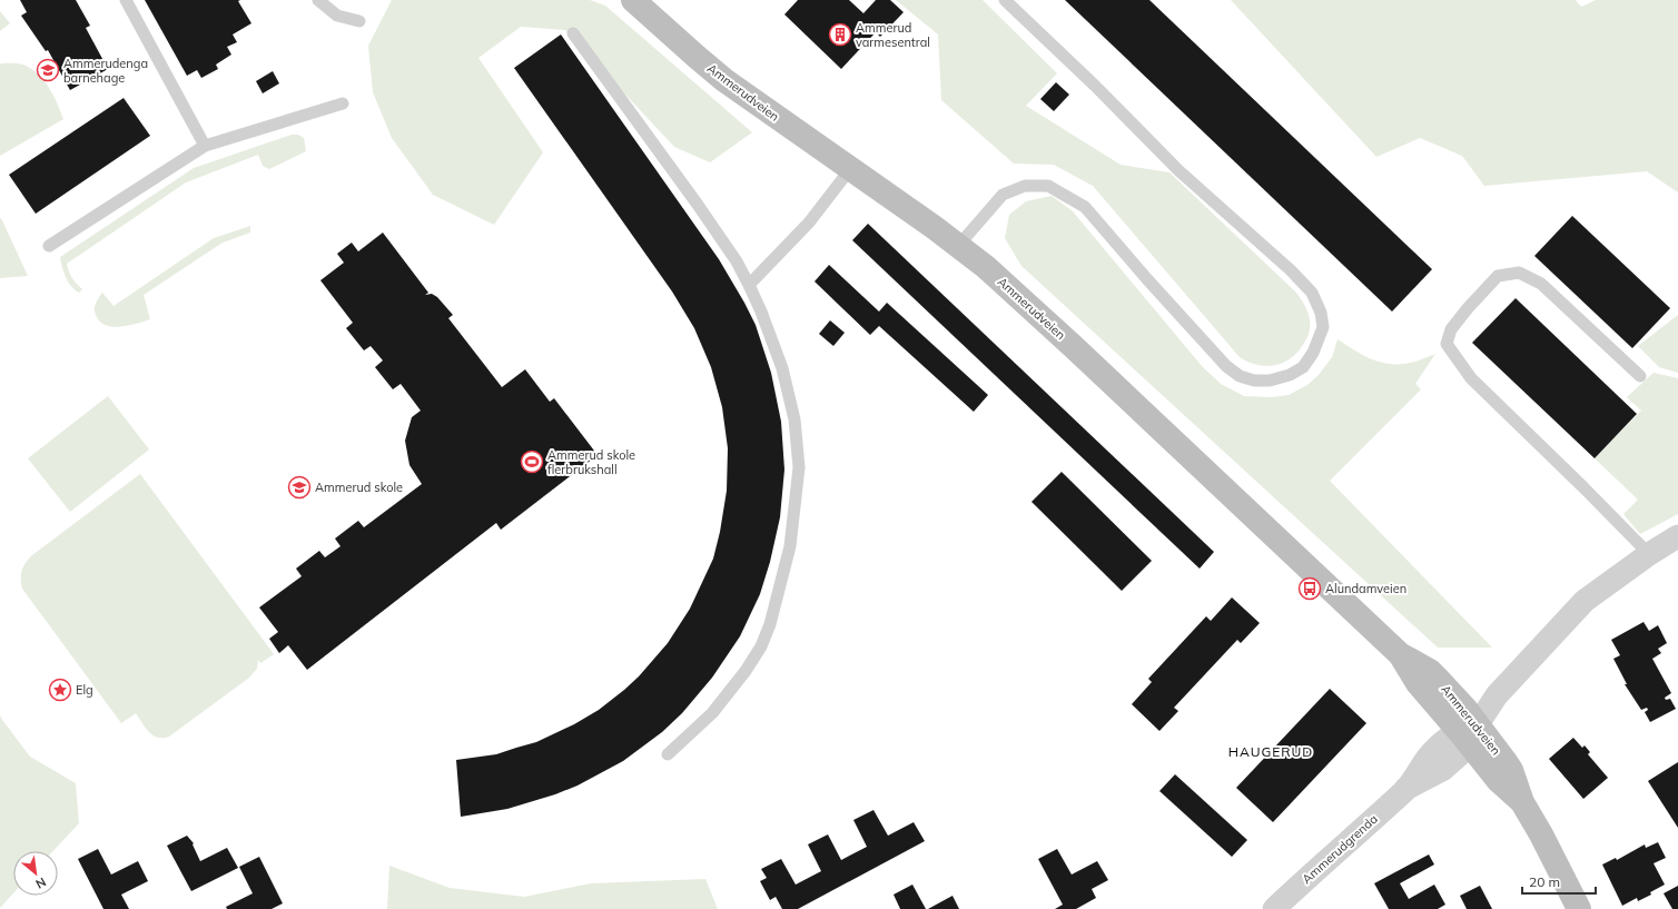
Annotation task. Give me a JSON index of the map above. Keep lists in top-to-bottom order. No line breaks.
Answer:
{"streets":{"street":["Ammerudveien","Ammerudgrenda"]},"crossings":[["Ammerudveien","Ammerudgrenda"]],"districts":["HAUGERUD"],"places":{"building":["Ammerud varmesentral"],"school or university":["Ammerudenga barnehage","Ammerud skole"],"sports":["Ammerud skole flerbrukshall"],"bus stop":["Alundamveien"],"place":["Elg"]},"scale_bar":"20 m","north":"bottom right"}
